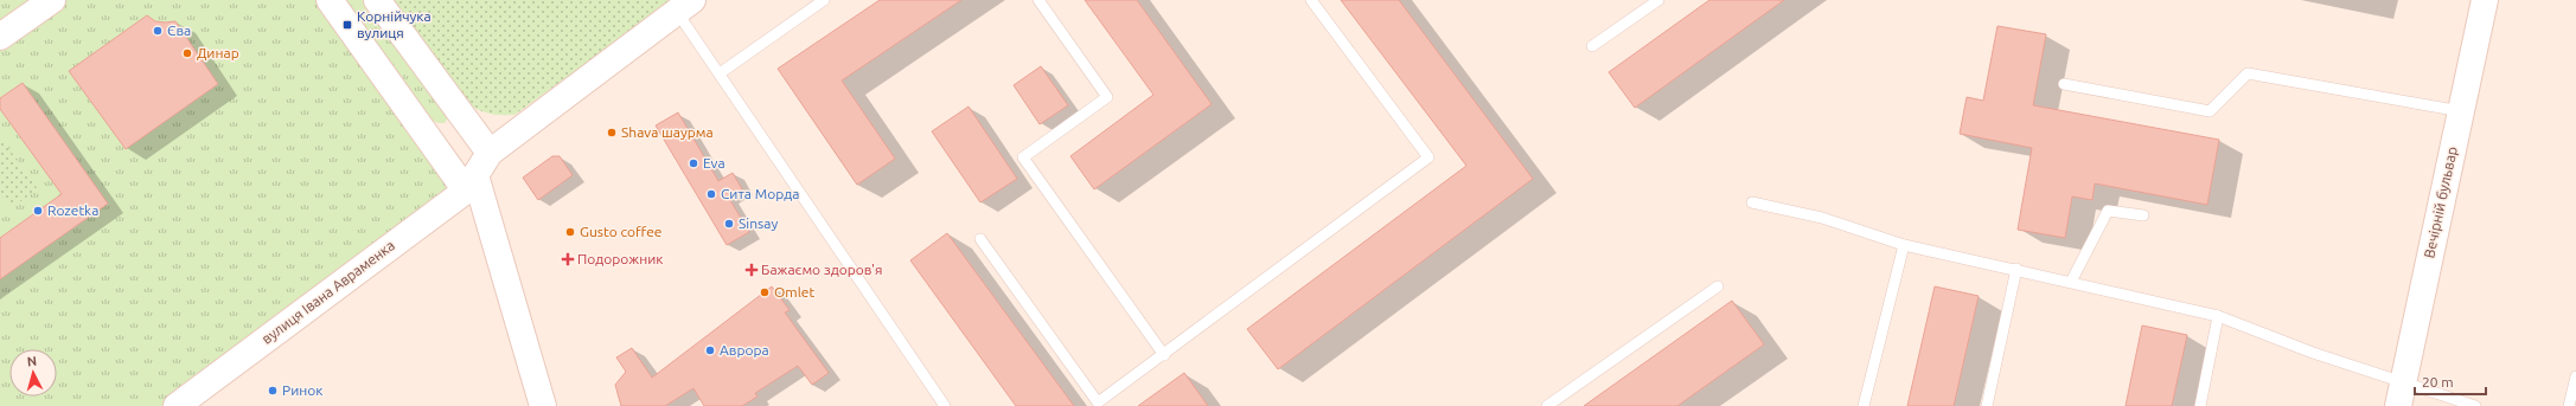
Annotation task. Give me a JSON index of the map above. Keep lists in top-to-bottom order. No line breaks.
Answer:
{"streets":{"street":["Вечірній бульвар","вулиця Івана Авраменка"]},"places":{"transit":["Корнійчука вулиця"],"other":["Єва","Динар","Shava шаурма","Eva","Сита Морда","Rozetka","Sinsay","Gusto coffee","Omlet","Аврора","Ринок"],"health":["Подорожник","Бажаємо здоров'я"]},"scale_bar":"20 m","north":"top"}
